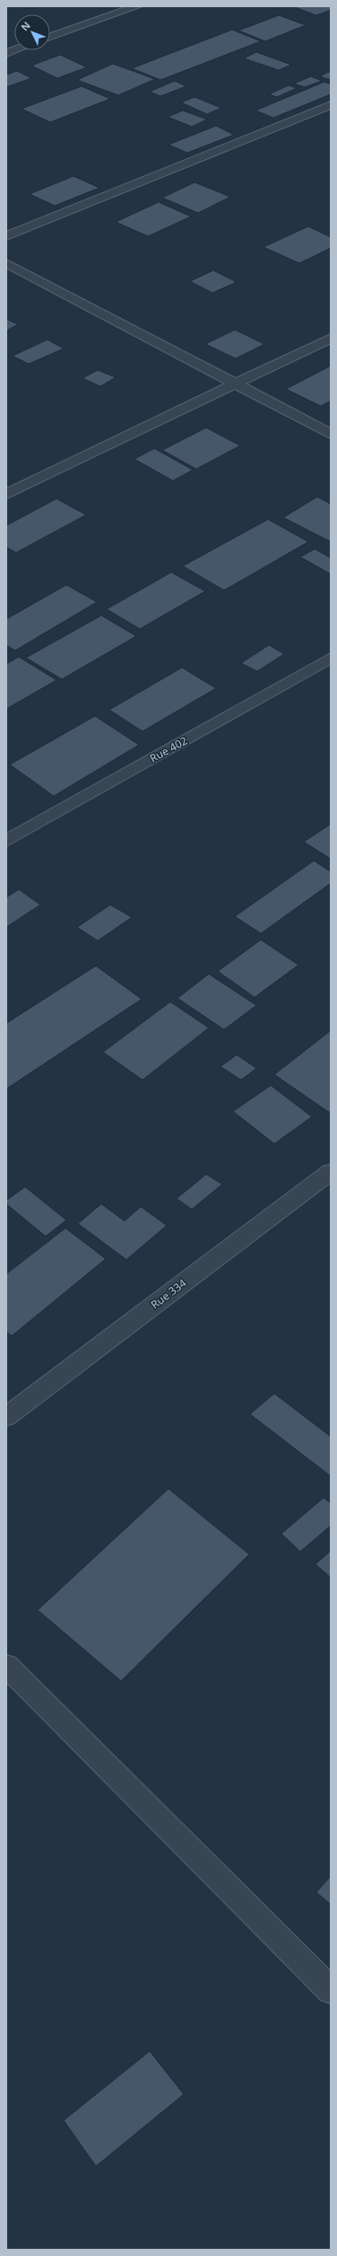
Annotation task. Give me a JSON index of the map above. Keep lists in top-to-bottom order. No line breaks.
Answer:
{"streets":{"street":["Rue 402","Rue 334"]},"north":"top left"}
